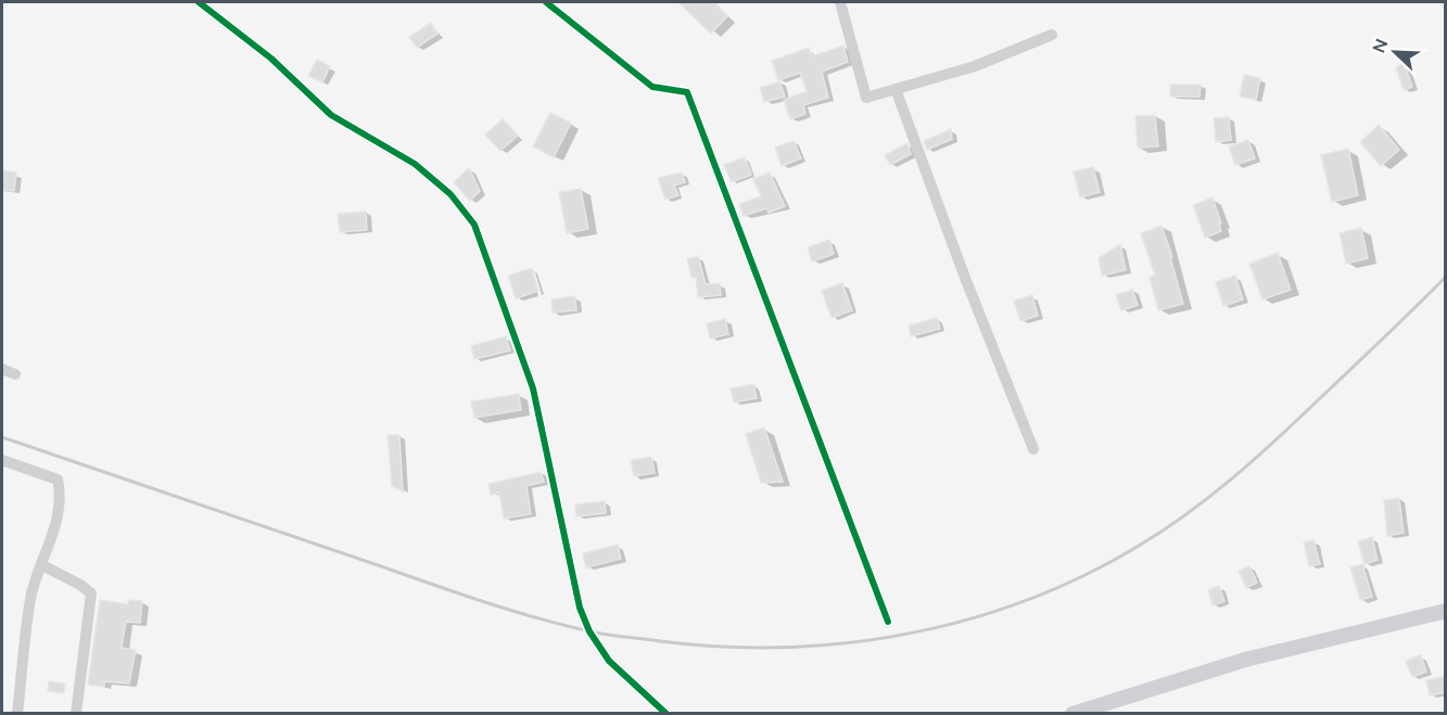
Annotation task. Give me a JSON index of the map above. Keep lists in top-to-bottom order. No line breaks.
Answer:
{"north":"top left"}
